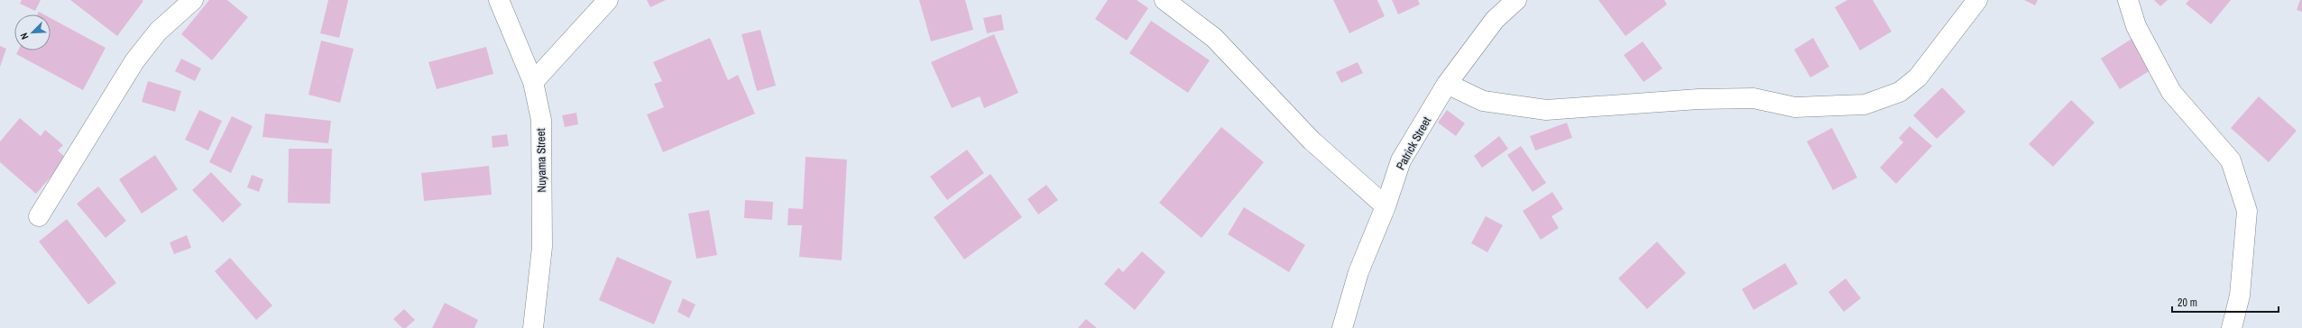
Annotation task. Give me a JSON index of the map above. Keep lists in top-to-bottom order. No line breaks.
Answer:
{"streets":{"street":["Patrick Street","Nuyama Street"]},"scale_bar":"20 m","north":"bottom left"}
